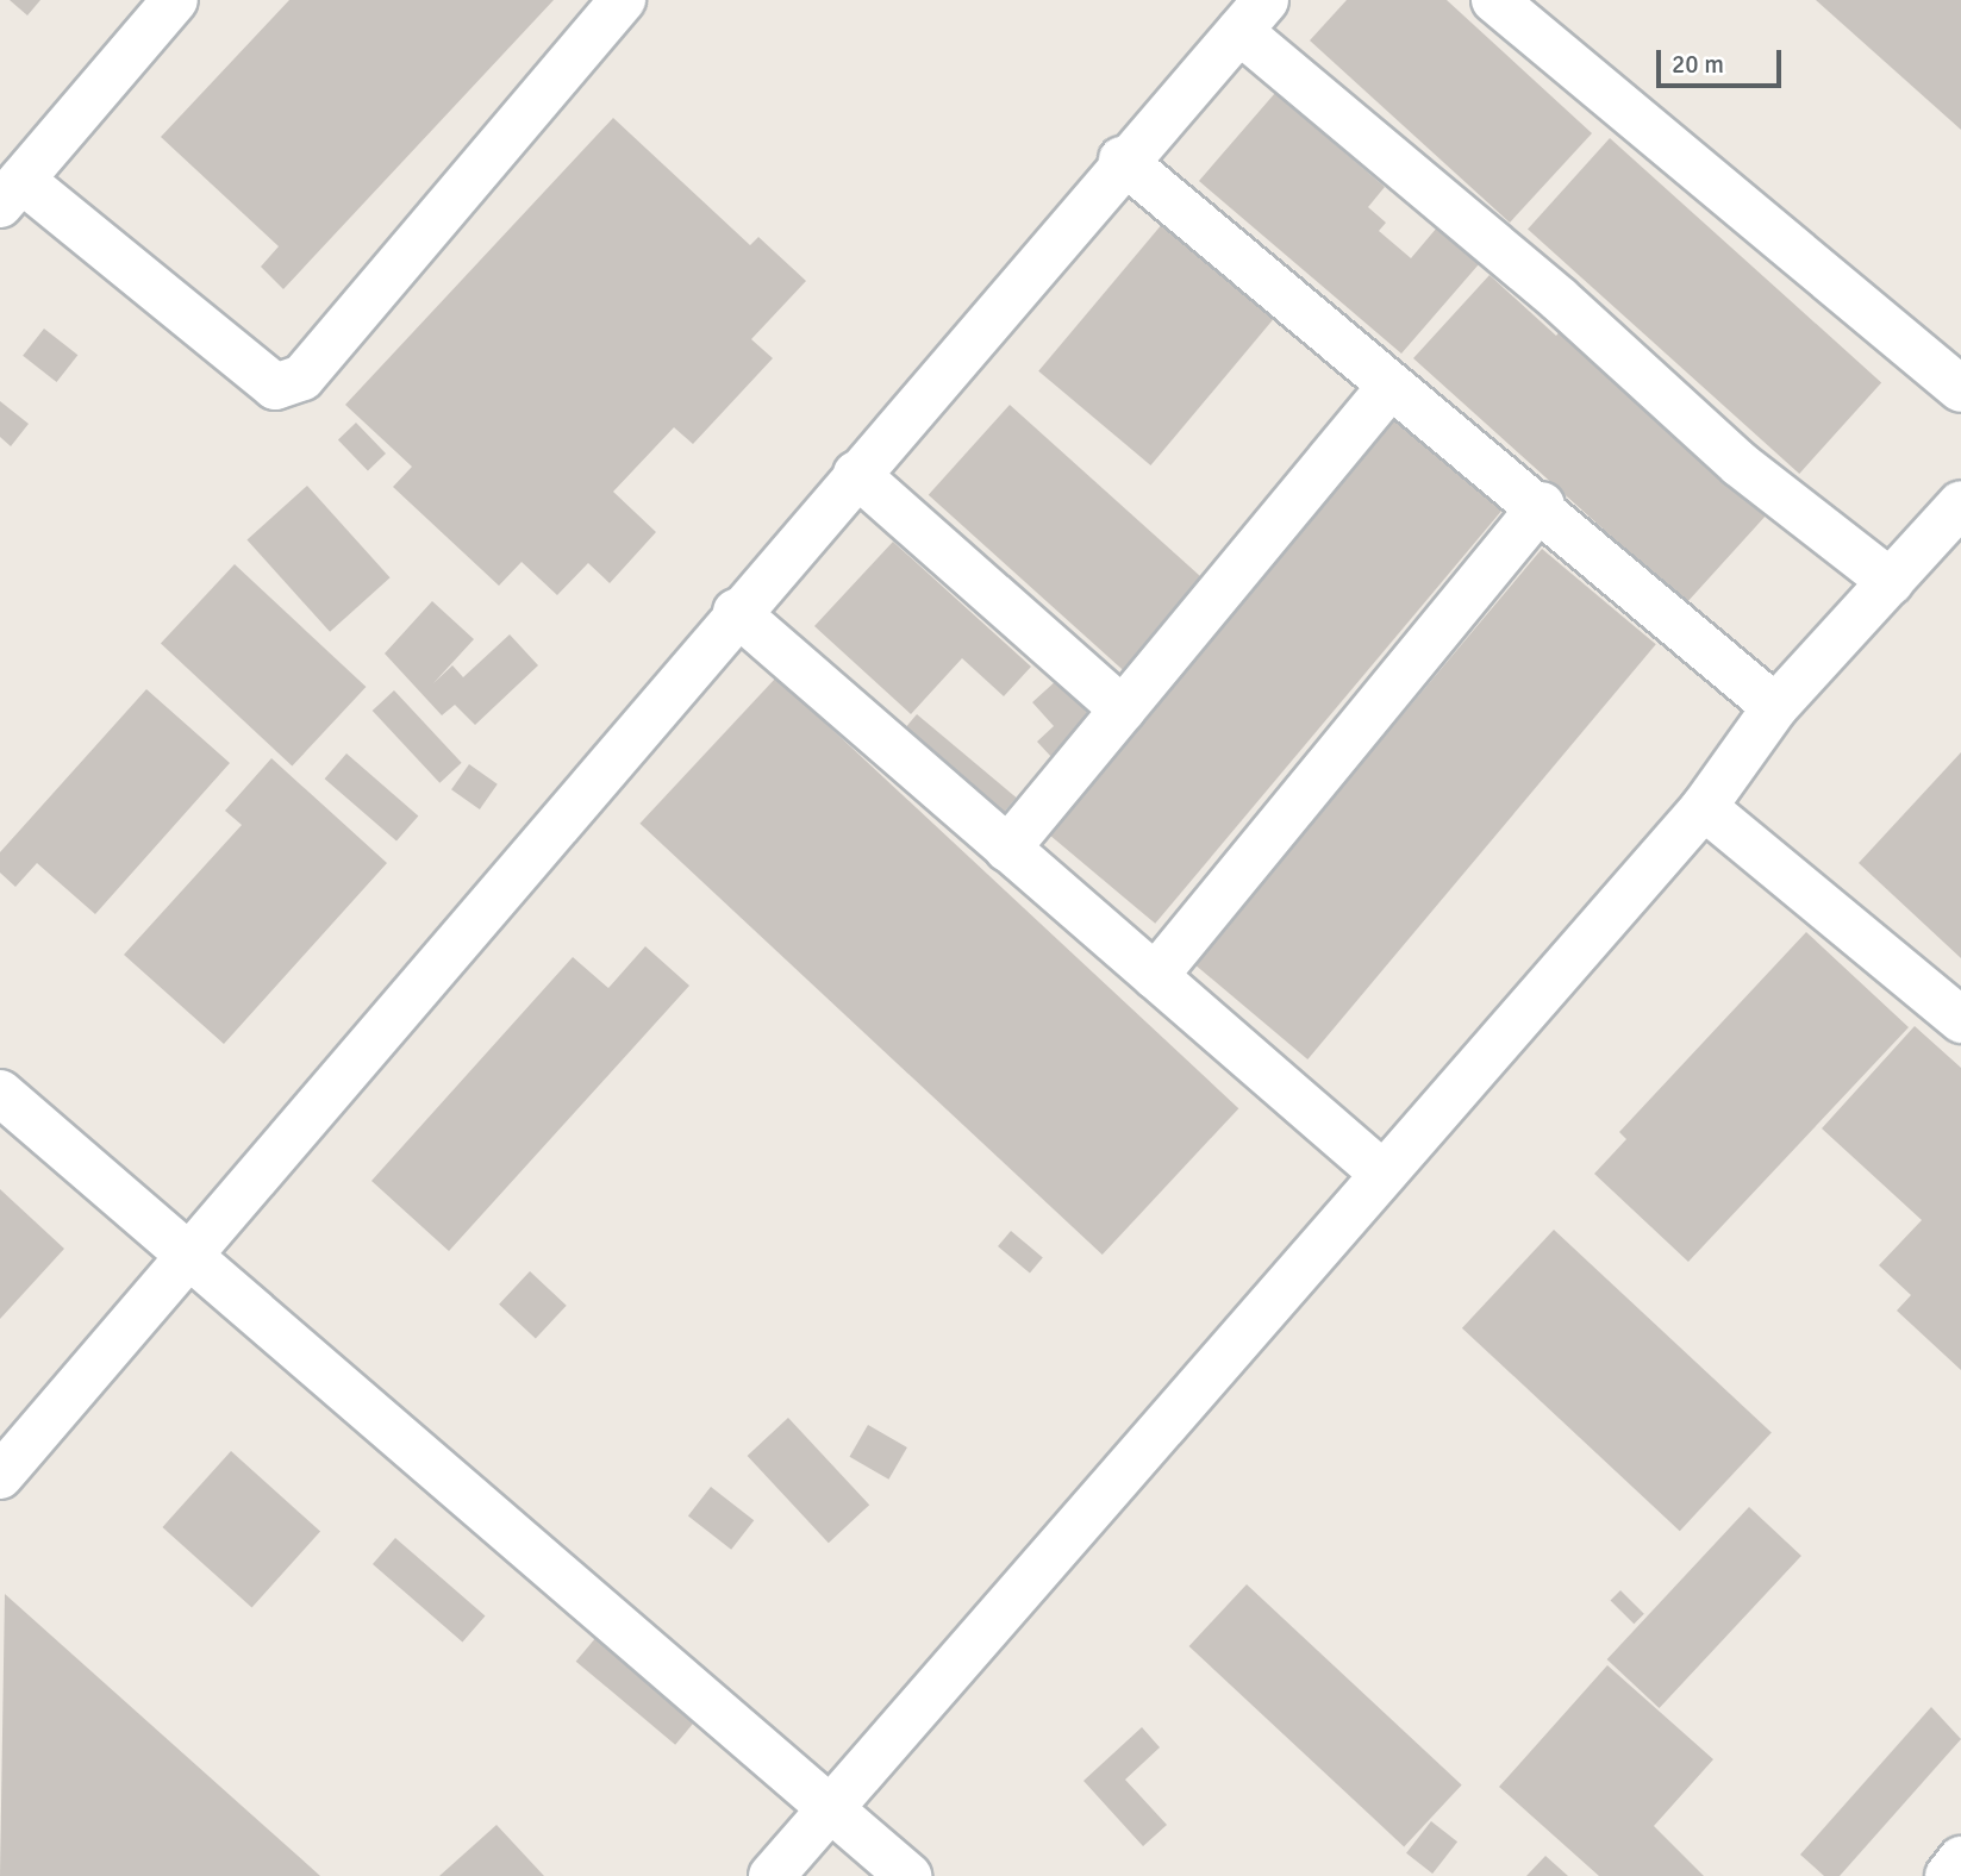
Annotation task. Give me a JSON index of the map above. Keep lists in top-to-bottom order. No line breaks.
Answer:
{"scale_bar":"20 m"}
